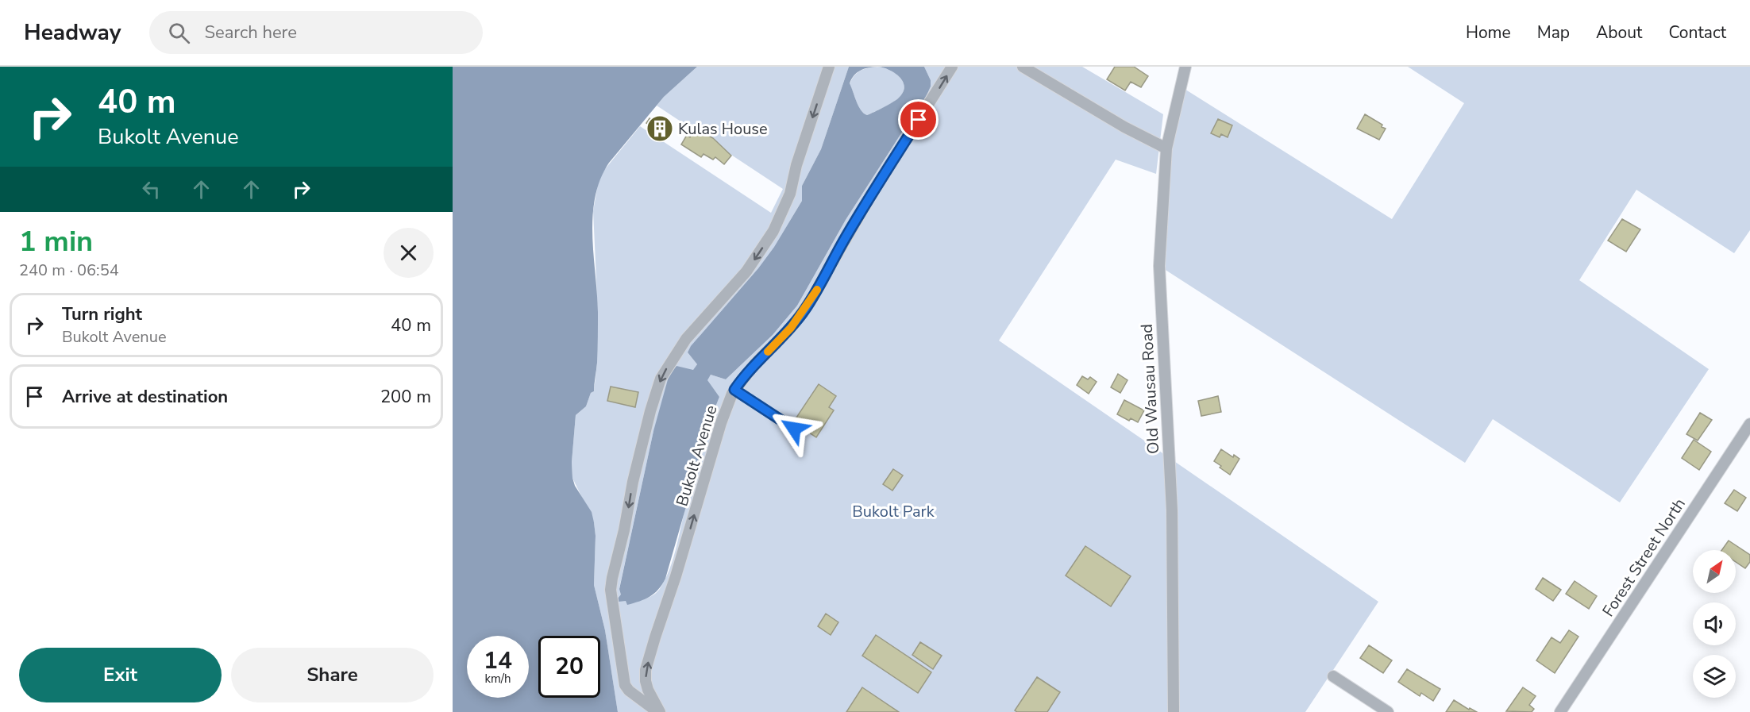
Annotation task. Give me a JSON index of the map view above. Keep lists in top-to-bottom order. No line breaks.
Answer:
{"streets":{"street":["Old Wausau Road","Bukolt Avenue","Forest Street North"]},"parks":["Bukolt Park"],"places":{"building":["Kulas House"]},"north":"top right","page":{"header":"Headway","search":"Search here","nav":["Home","Map","About","Contact"],"turn":["40 m","Bukolt Avenue"],"heading":["1 min","240 m · 06:54"],"list":[{"name":"Turn right","note":"Bukolt Avenue","value":"40 m"},{"name":"Arrive at destination","value":"200 m"}],"speed":"14 km/h","limit":"20","buttons":["Exit","Share"]}}
